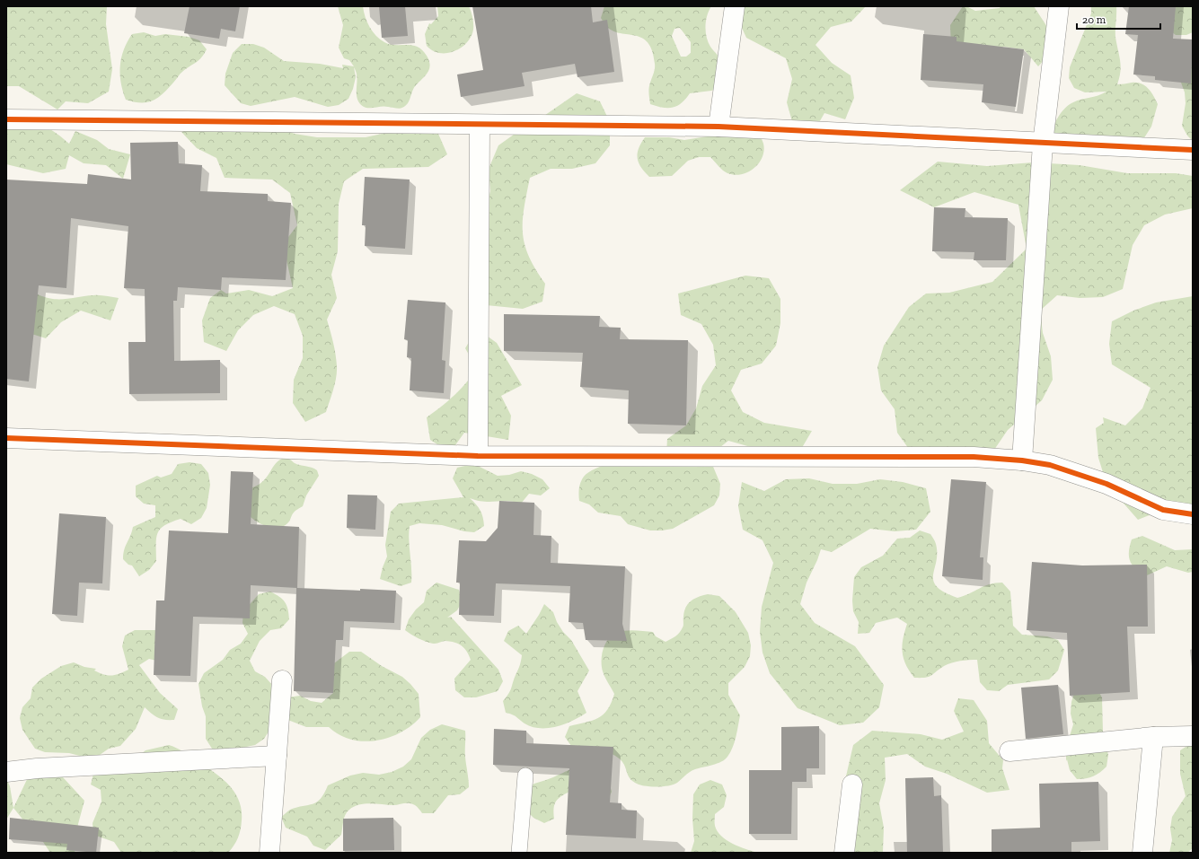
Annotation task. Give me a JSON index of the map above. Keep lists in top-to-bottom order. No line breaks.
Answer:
{"scale_bar":"20 m"}
